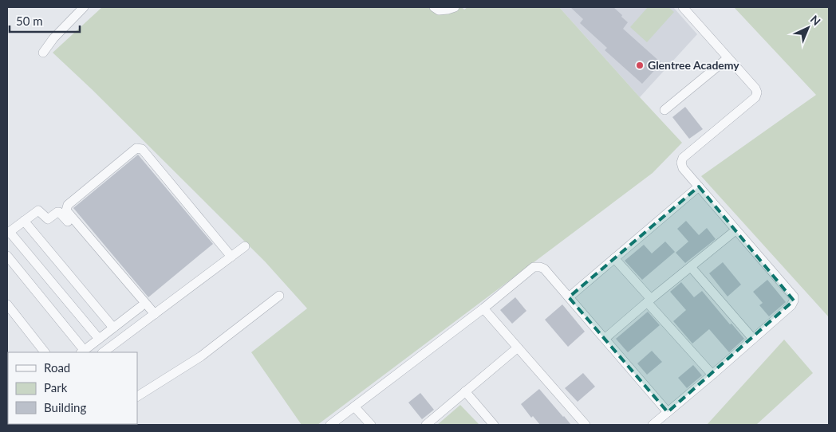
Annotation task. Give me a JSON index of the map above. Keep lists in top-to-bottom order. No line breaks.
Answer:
{"places":["Glentree Academy"],"legend":["Road","Park","Building"],"scale_bar":"50 m","north":"top right"}
